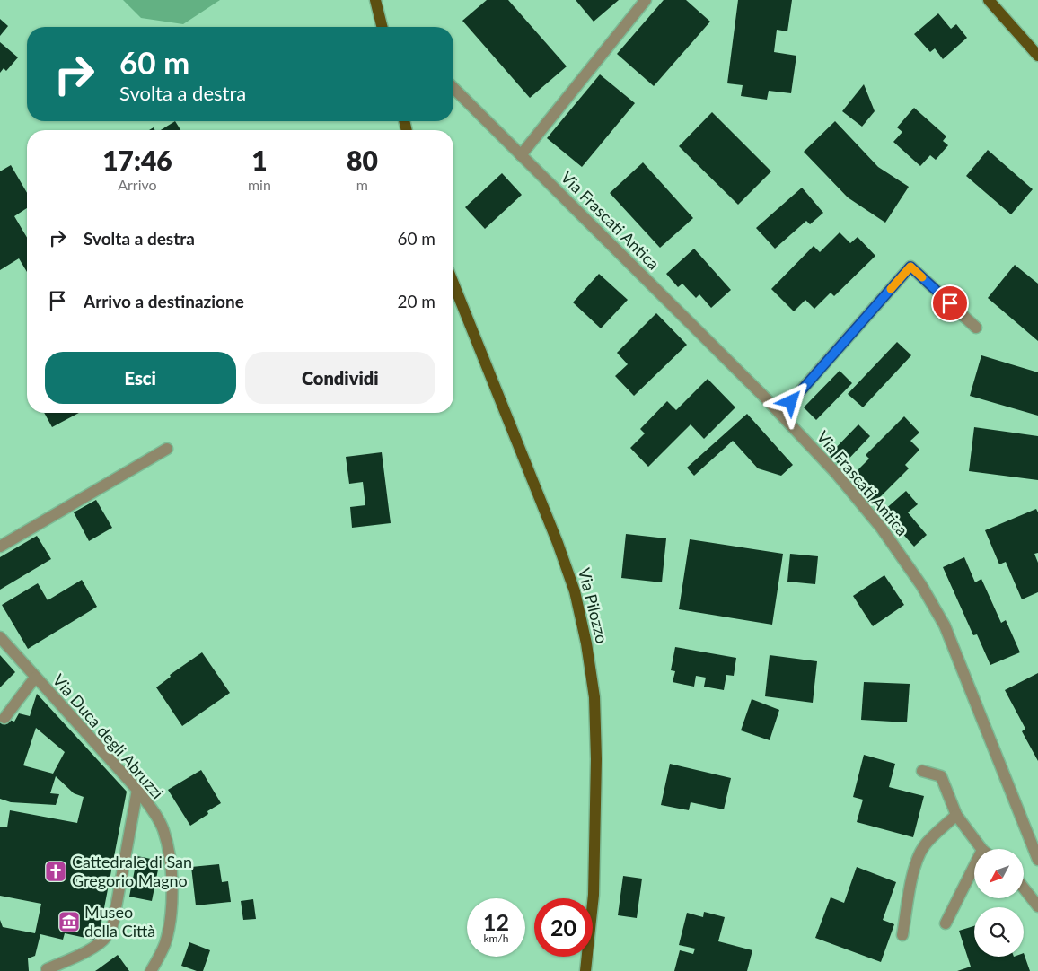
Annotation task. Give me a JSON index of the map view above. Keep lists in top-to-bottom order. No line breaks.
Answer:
{"streets":{"main road":["Via Pilozzo"],"street":["Via Frascati Antica","Via Duca degli Abruzzi"]},"places":{"church":["Cattedrale di San Gregorio Magno"],"museum":["Museo della Città"]},"north":"bottom left","page":{"turn":["60 m","Svolta a destra"],"eta":["17:46","Arrivo","1","min","80","m"],"list":[{"name":"Svolta a destra","value":"60 m"},{"name":"Arrivo a destinazione","value":"20 m"}],"buttons":["Esci","Condividi"],"speed":"12 km/h","limit":"20"}}
